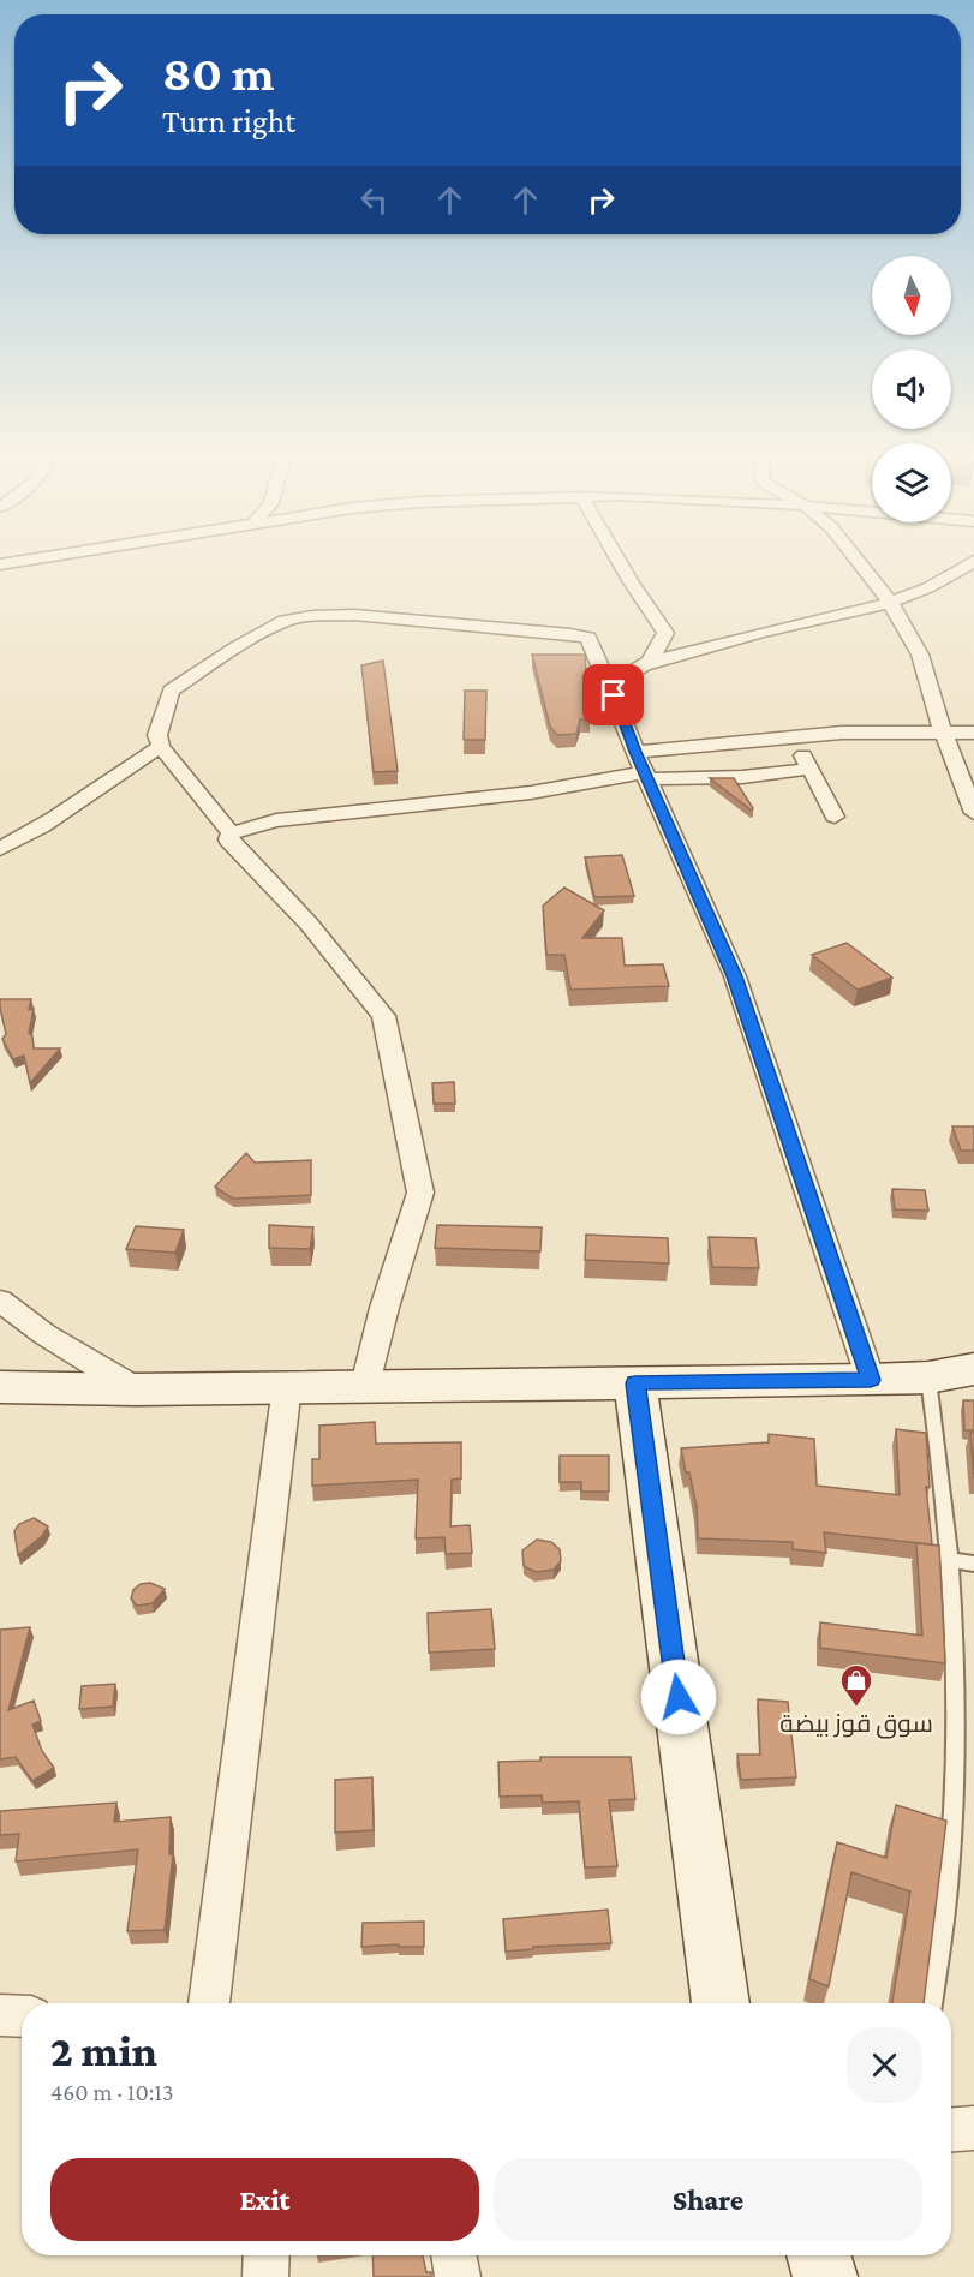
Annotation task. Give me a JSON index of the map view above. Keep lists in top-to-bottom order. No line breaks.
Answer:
{"places":{"shop":["سوق قوز بيضة"]},"north":"bottom","page":{"turn":["80 m","Turn right"],"heading":["2 min","460 m · 10:13"],"buttons":["Exit","Share"]}}
